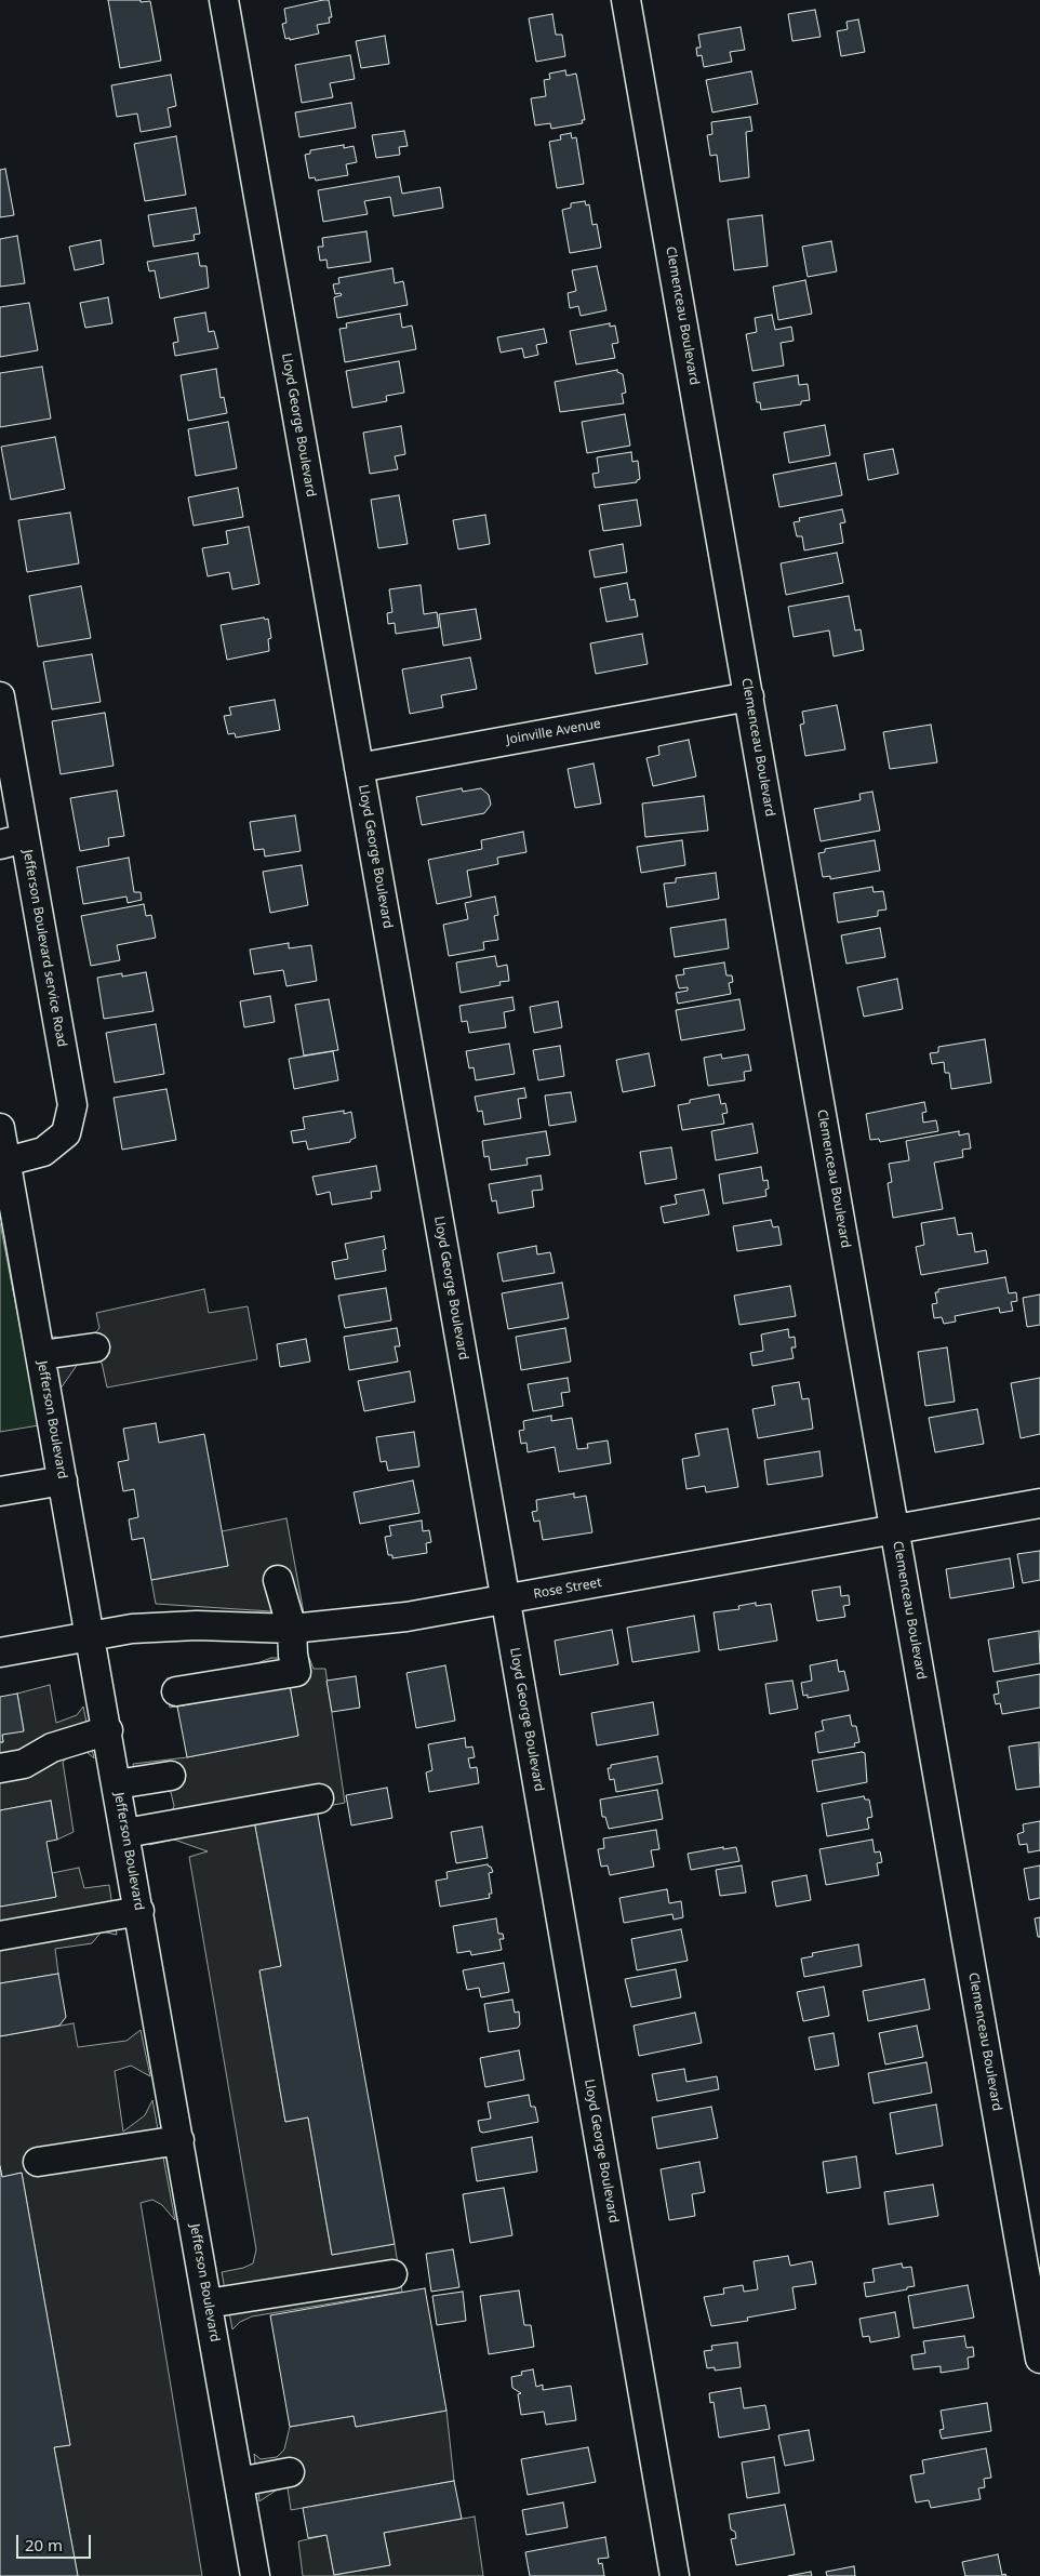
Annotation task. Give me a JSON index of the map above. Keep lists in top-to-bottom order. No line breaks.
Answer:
{"streets":{"street":["Clemenceau Boulevard","Lloyd George Boulevard","Joinville Avenue","Jefferson Boulevard service Road","Jefferson Boulevard","Rose Street"]},"crossings":[["Clemenceau Boulevard","Joinville Avenue"],["Clemenceau Boulevard","Rose Street"],["Lloyd George Boulevard","Joinville Avenue"],["Lloyd George Boulevard","Rose Street"],["Jefferson Boulevard service Road","Jefferson Boulevard"],["Jefferson Boulevard","Rose Street"]],"scale_bar":"20 m"}
